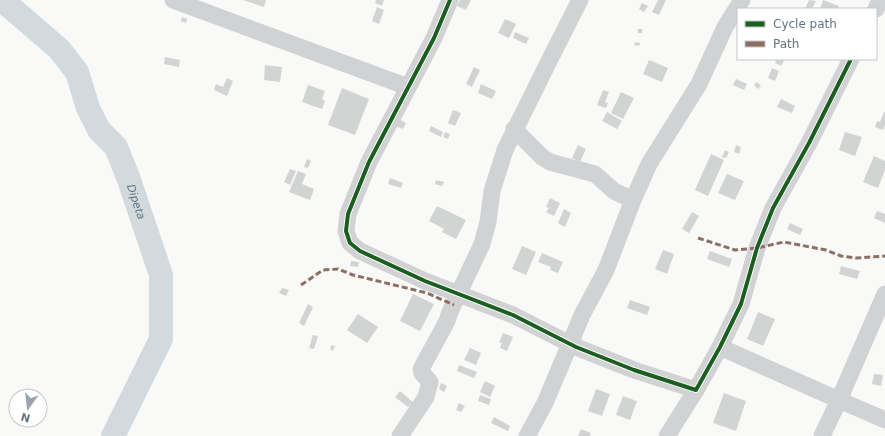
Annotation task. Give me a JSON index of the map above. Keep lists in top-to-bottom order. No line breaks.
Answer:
{"water":["Dipeta"],"legend":["Cycle path","Path"],"north":"bottom"}
